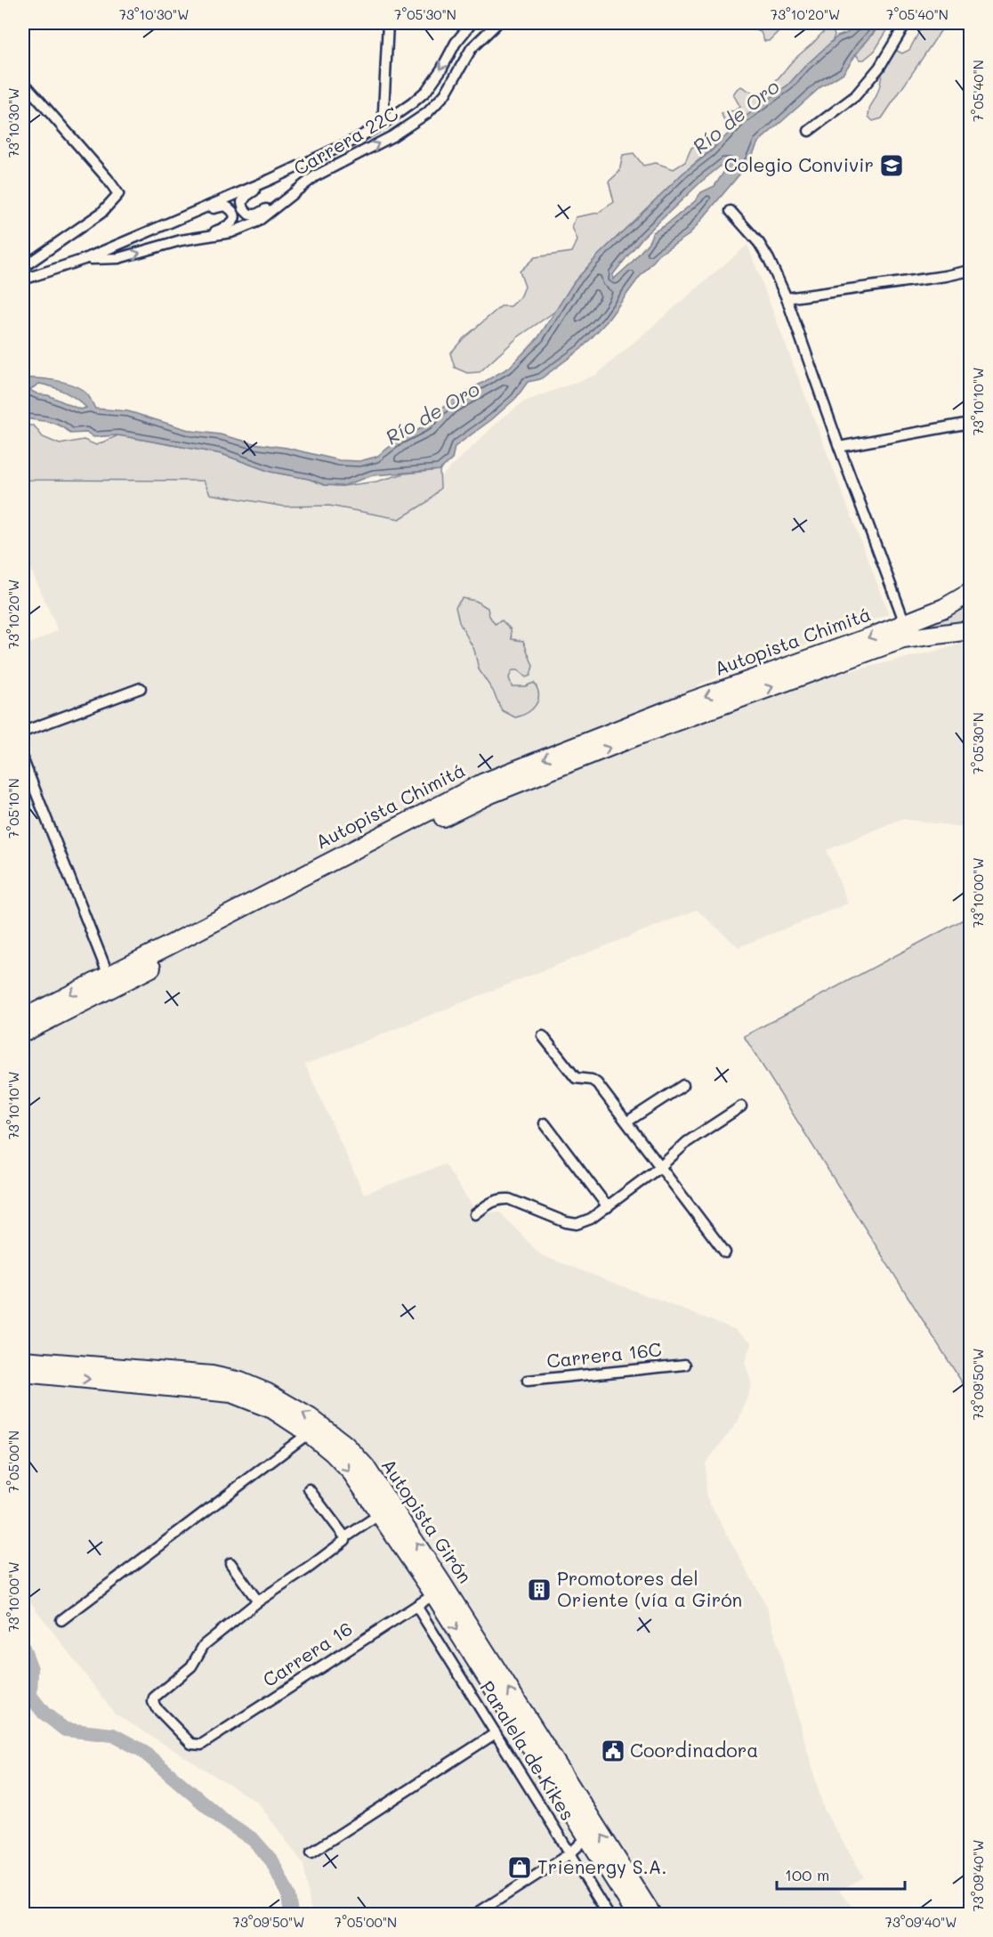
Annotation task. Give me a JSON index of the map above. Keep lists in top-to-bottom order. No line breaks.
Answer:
{"streets":{"highway":["Autopista Chimitá","Autopista Girón"],"street":["Carrera 22C","Carrera 16C","Carrera 16","Paralela de Kikes"]},"crossings":[["Autopista Girón","Carrera 16"],["Carrera 16","Paralela de Kikes"]],"water":["Río de Oro"],"places":{"school or university":["Colegio Convivir"],"building":["Promotores del Oriente (vía a Girón"],"public building":["Coordinadora"],"shop":["Trienergy S.A."]},"scale_bar":"100 m","coordinates":["73°10'30\"W","7°05'30\"N","73°10'20\"W","7°05'40\"N","73°10'10\"W","7°05'10\"N","73°10'00\"W","73°09'50\"W","7°05'00\"N","73°09'40\"W"]}
